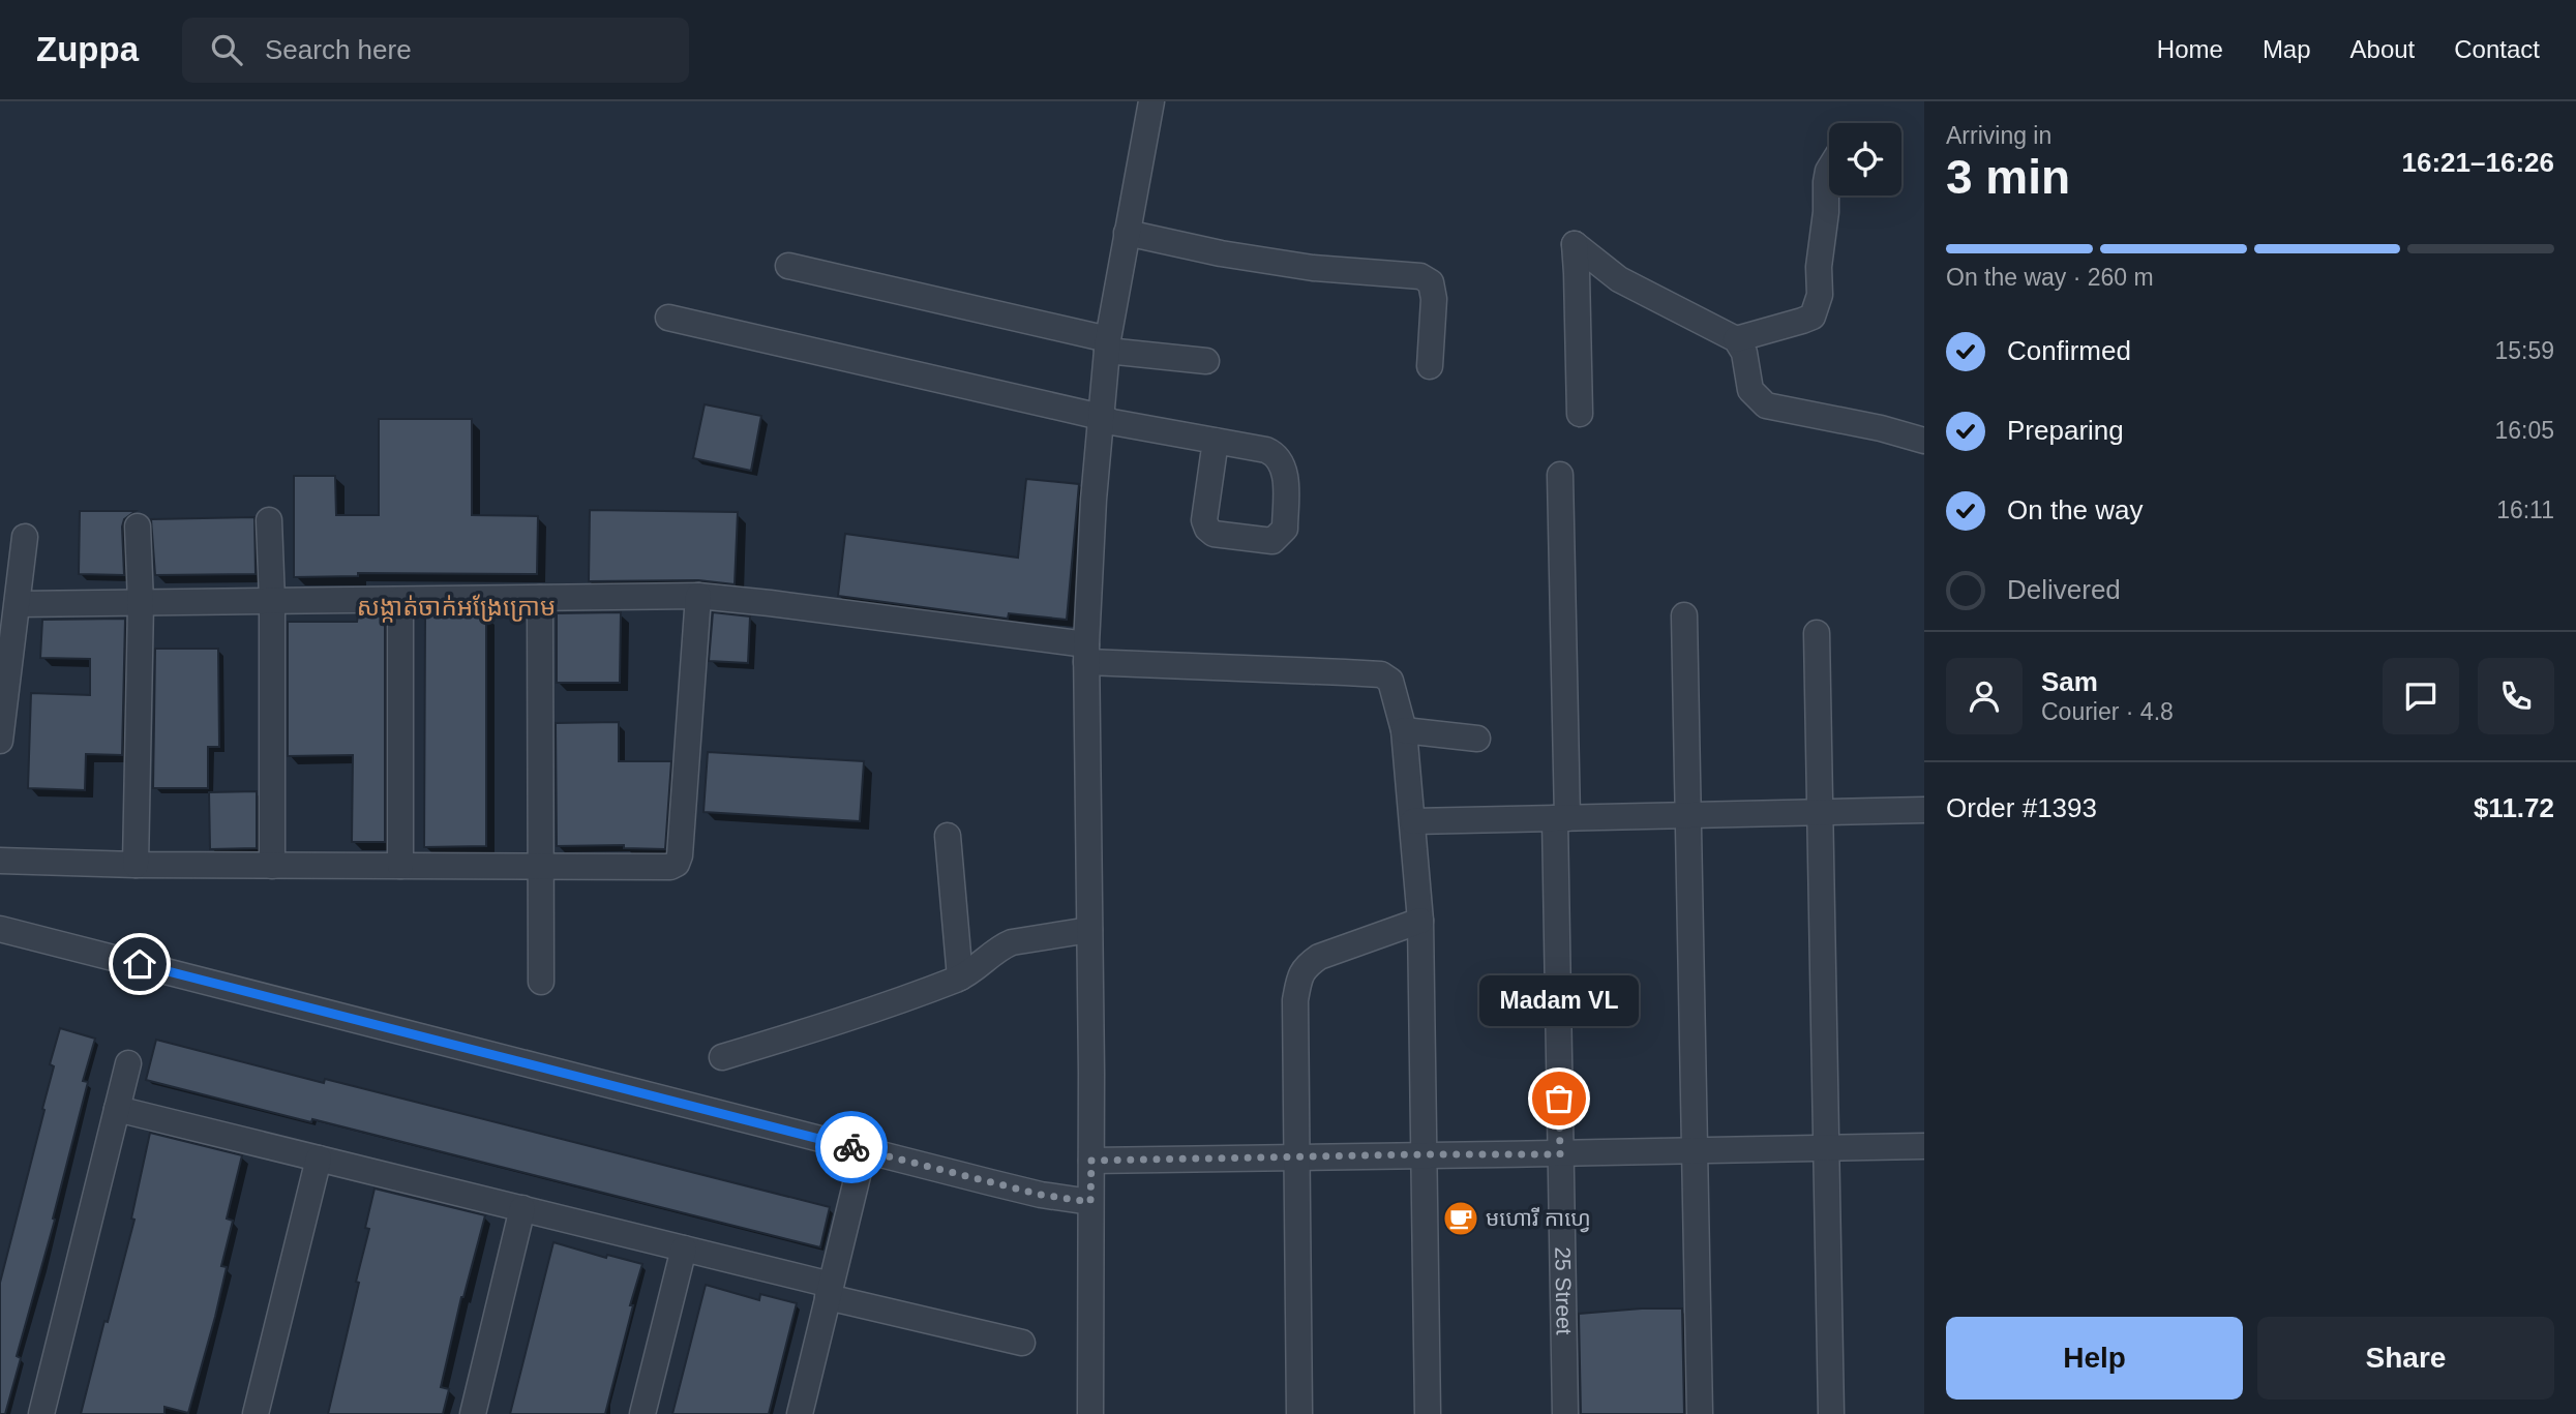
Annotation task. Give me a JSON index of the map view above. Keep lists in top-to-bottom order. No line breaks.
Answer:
{"streets":{"street":["25 Street"]},"districts":["សង្កាត់ចាក់អង្រែក្រោម"],"places":{"other":["Madam VL"],"cafe":["មហោរី កាហ្វេ"]},"page":{"header":"Zuppa","search":"Search here","nav":["Home","Map","About","Contact"],"heading":["3 min","Arriving in","16:21–16:26"],"panel":["Sam","Courier · 4.8","Order #1393","$11.72"],"bar":"On the way · 260 m","list":[["Confirmed","15:59"],["Preparing","16:05"],["On the way","16:11"],"Delivered"],"bubble":"Madam VL","buttons":["Help","Share"]}}
